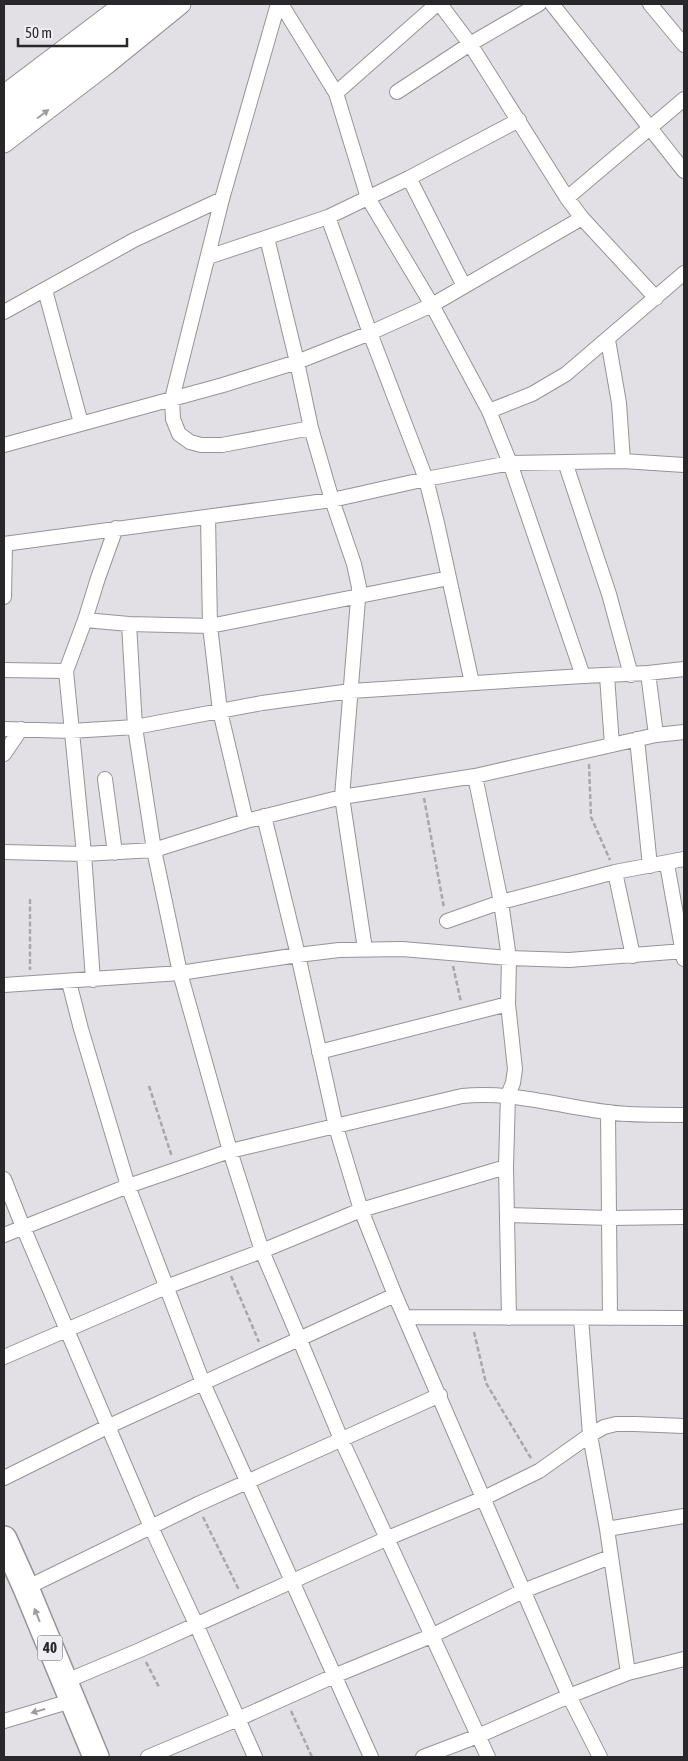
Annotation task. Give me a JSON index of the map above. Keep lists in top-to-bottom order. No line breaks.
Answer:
{"streets":{"highway":["40"]},"scale_bar":"50 m"}
